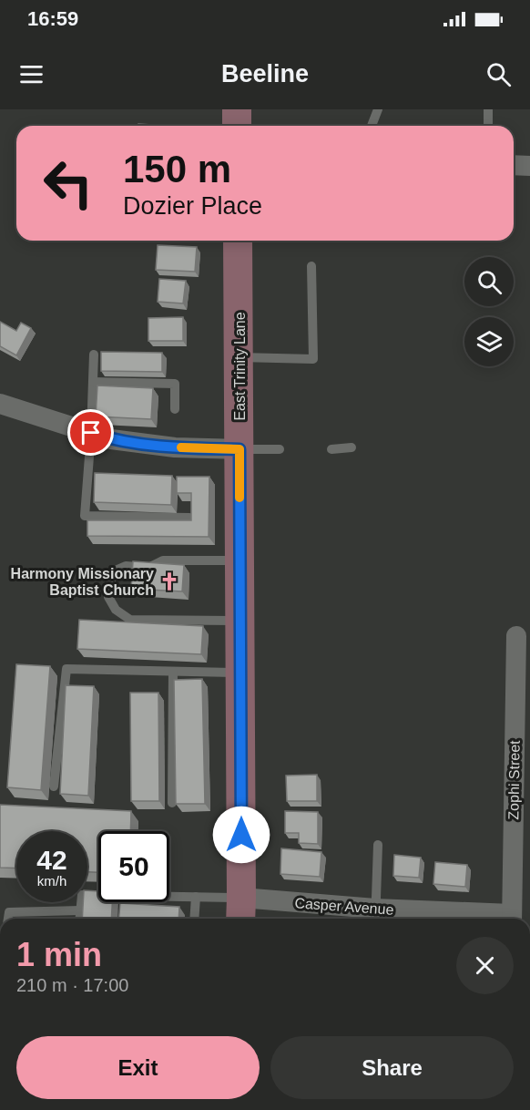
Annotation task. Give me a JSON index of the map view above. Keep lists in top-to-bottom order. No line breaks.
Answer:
{"streets":{"main road":["East Trinity Lane"],"street":["Zophi Street","Casper Avenue"]},"crossings":[["East Trinity Lane","Casper Avenue"]],"places":{"church":["Harmony Missionary Baptist Church"]},"page":{"status":"16:59","header":"Beeline","turn":["150 m","Dozier Place"],"speed":"42 km/h","limit":"50","heading":["1 min","210 m · 17:00"],"buttons":["Exit","Share"]}}
